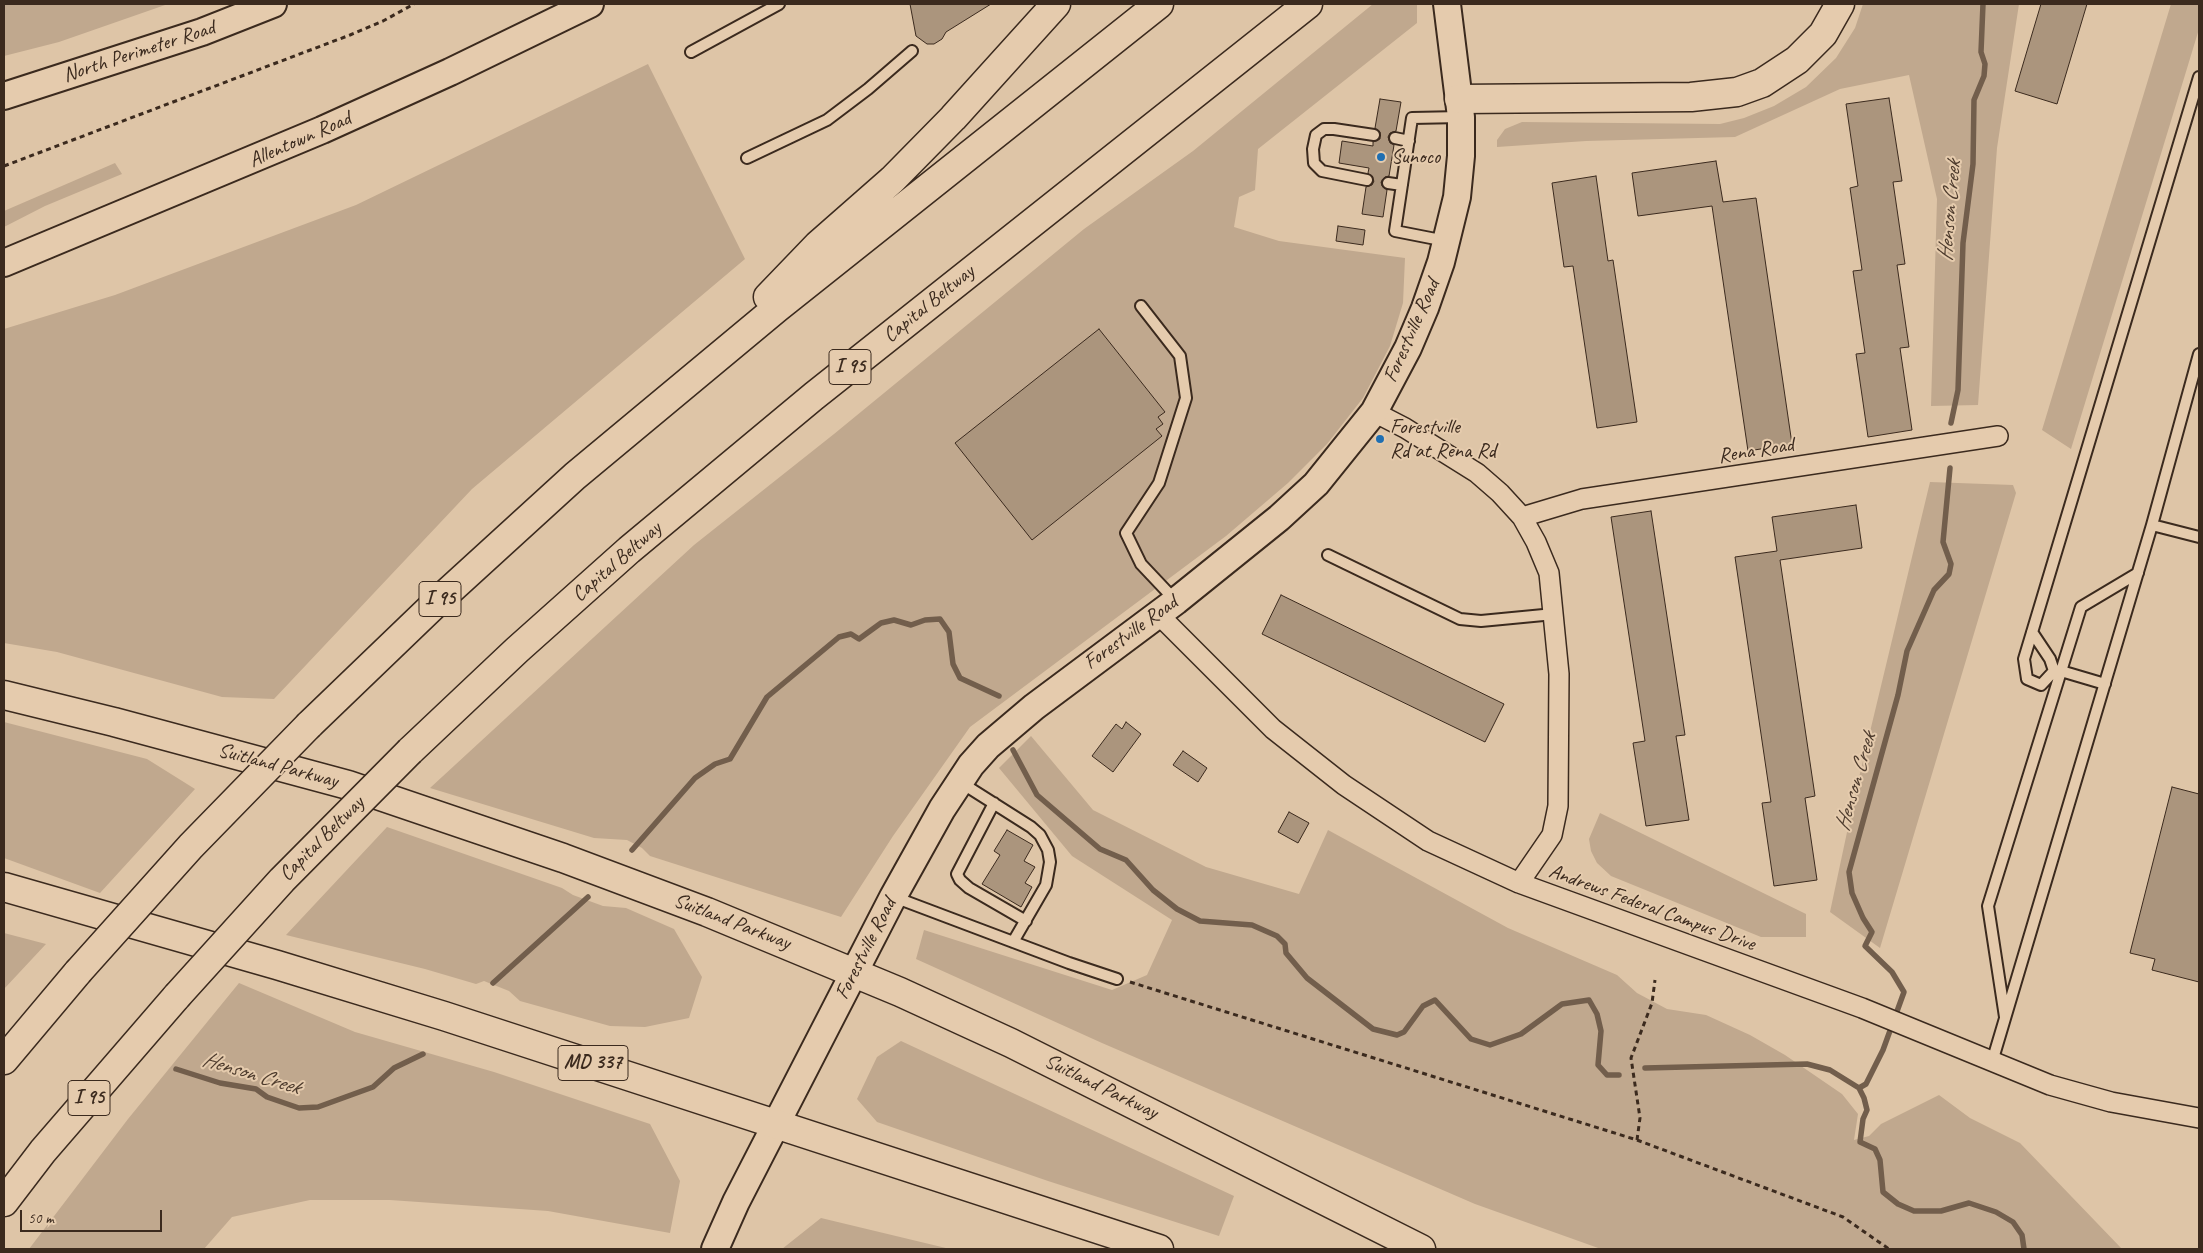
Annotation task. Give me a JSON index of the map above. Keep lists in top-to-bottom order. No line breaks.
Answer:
{"streets":{"highway":["Capital Beltway","I 95","Suitland Parkway","MD 337"],"main road":["North Perimeter Road","Allentown Road","Forestville Road"],"street":["Rena Road","Andrews Federal Campus Drive"]},"crossings":[["Forestville Road","Suitland Parkway"],["Forestville Road","Andrews Federal Campus Drive"],["Forestville Road","MD 337"]],"water":["Henson Creek"],"places":["Sunoco","Forestville Rd at Rena Rd"],"scale_bar":"50 m"}
